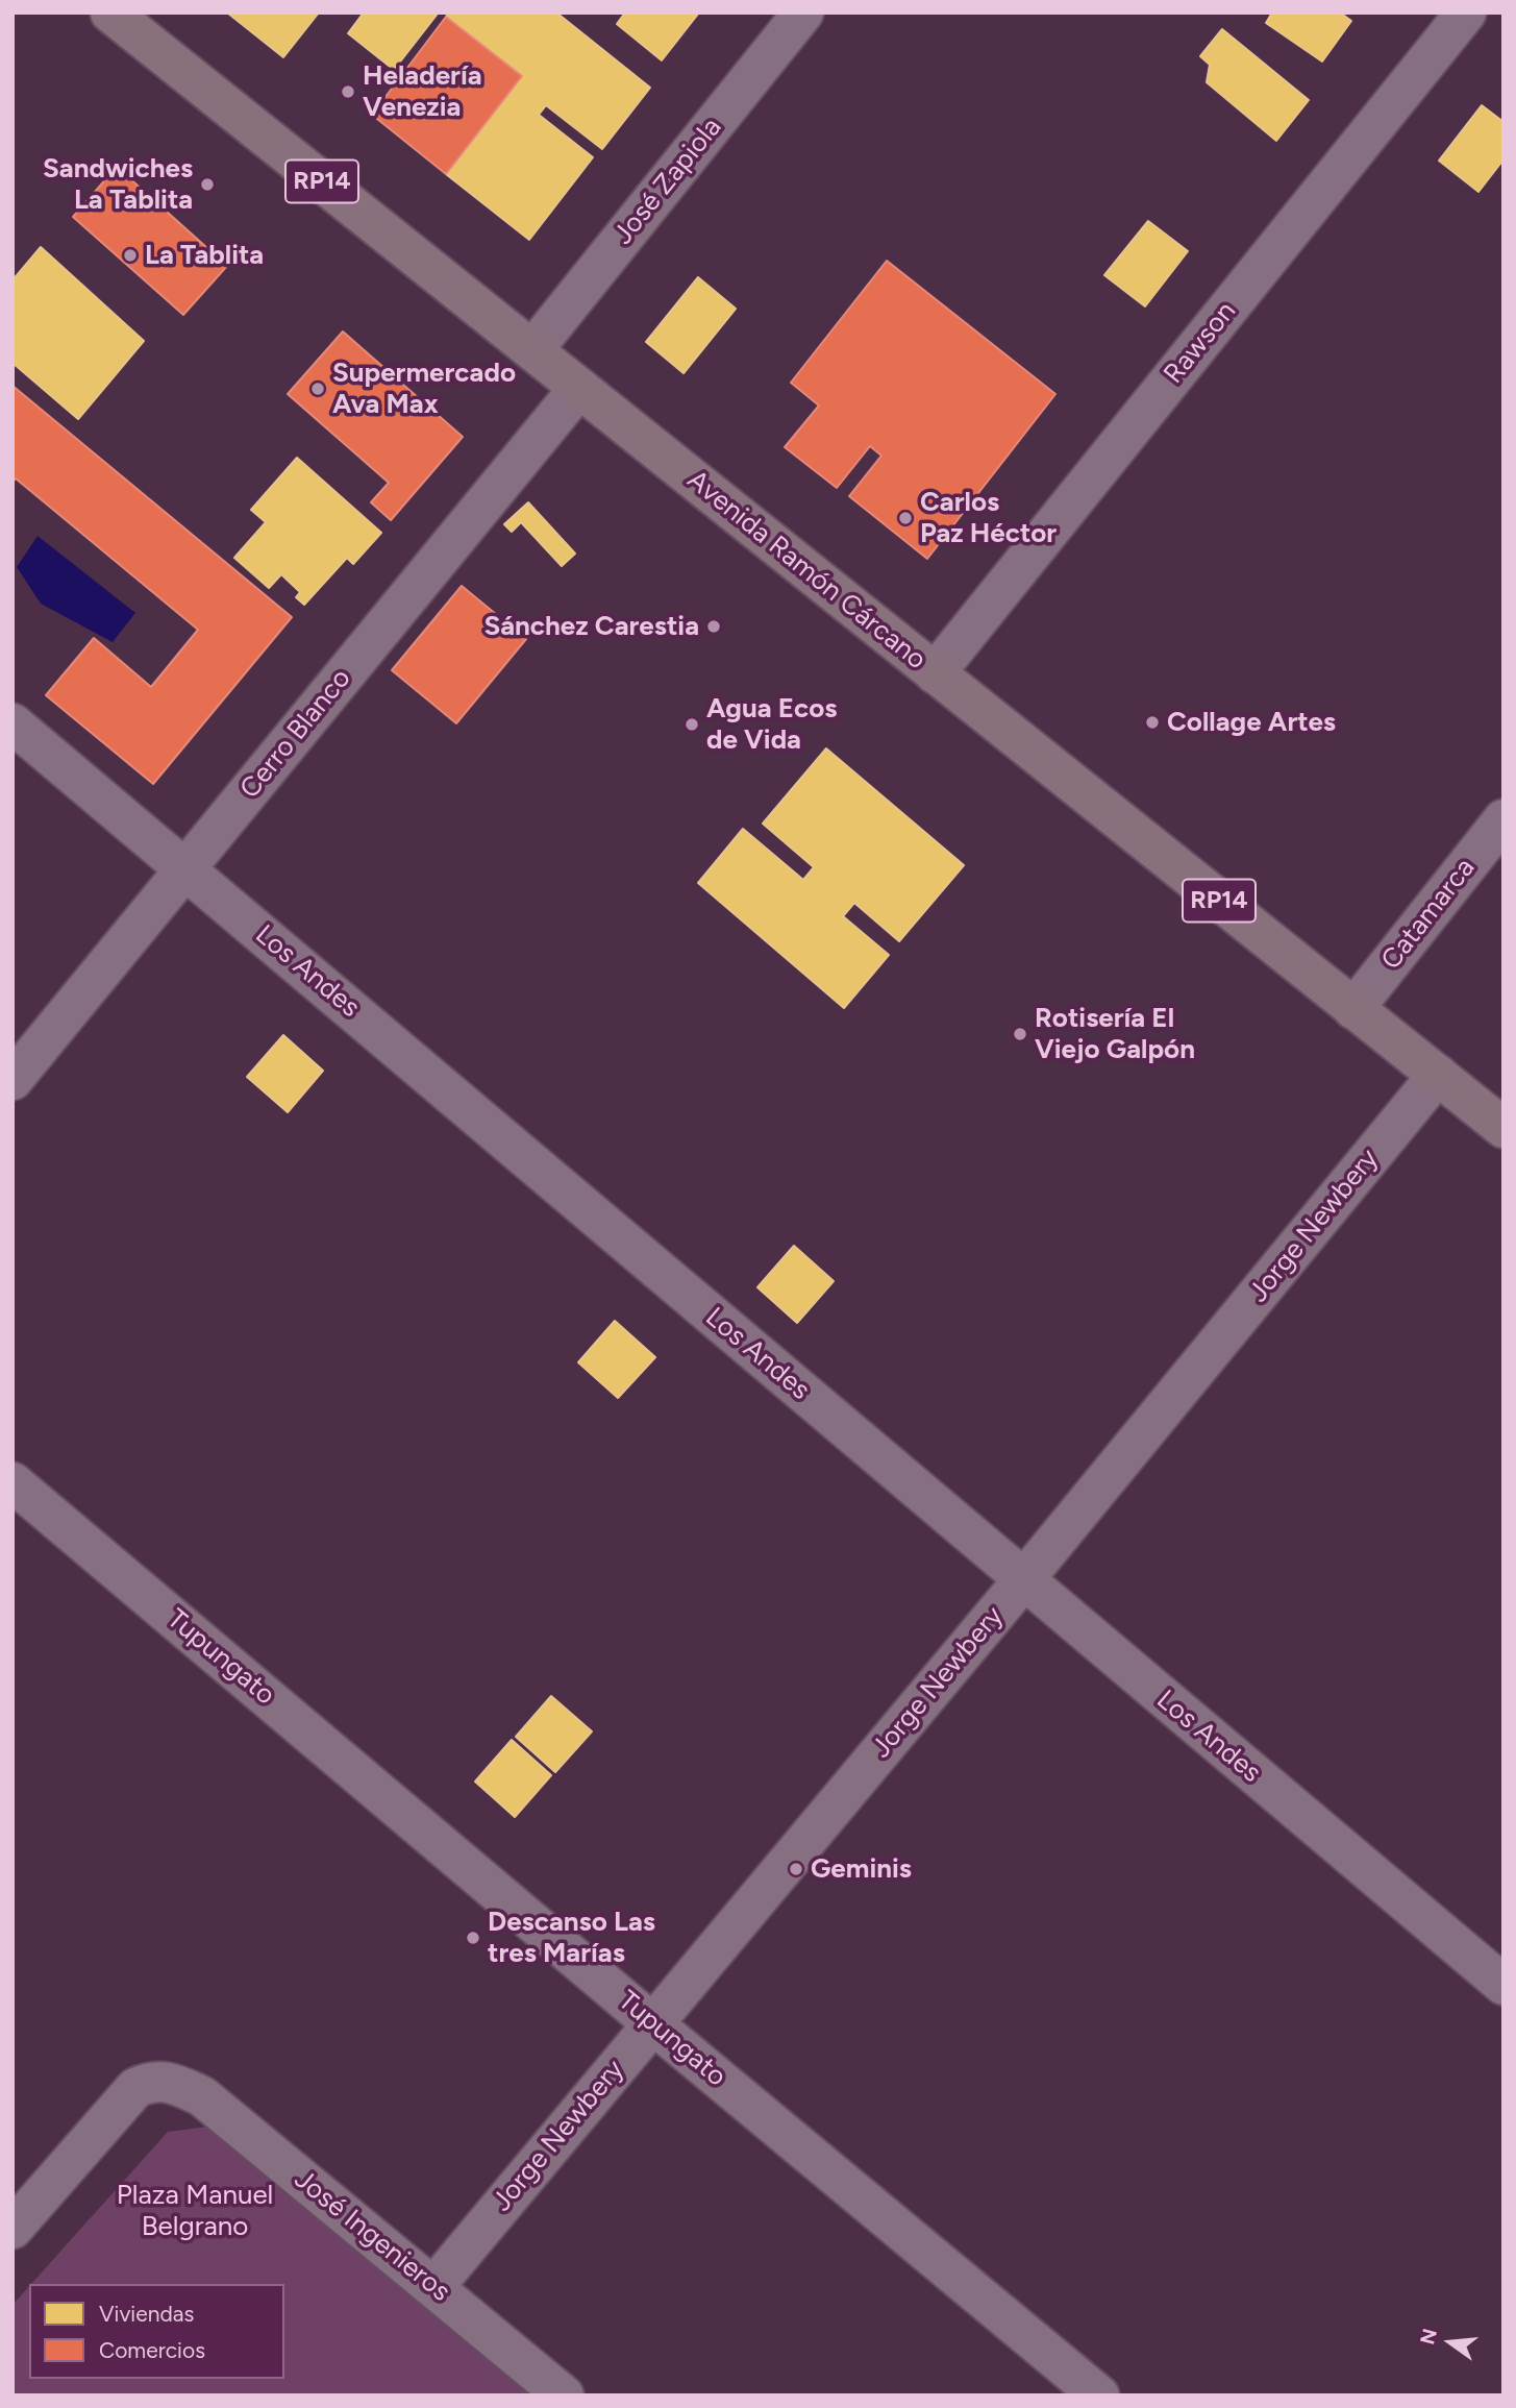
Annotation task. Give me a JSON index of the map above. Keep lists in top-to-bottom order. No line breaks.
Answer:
{"streets":{"main road":["RP14","Avenida Ramón Cárcano"],"street":["José Zapiola","Rawson","Cerro Blanco","Catamarca","Los Andes","Jorge Newbery","Tupungato","José Ingenieros"]},"crossings":[["José Zapiola","Avenida Ramón Cárcano"],["Rawson","Avenida Ramón Cárcano"],["Avenida Ramón Cárcano","Cerro Blanco"],["Avenida Ramón Cárcano","Catamarca"],["Avenida Ramón Cárcano","Jorge Newbery"],["Cerro Blanco","Los Andes"],["Los Andes","Jorge Newbery"],["Jorge Newbery","Tupungato"],["Jorge Newbery","José Ingenieros"]],"parks":["Plaza Manuel Belgrano"],"places":["Heladería Venezia","Sandwiches La Tablita","La Tablita","Supermercado Ava Max","Carlos Paz Héctor","Sánchez Carestia","Collage Artes","Agua Ecos de Vida","Rotisería El Viejo Galpón","Geminis","Descanso Las tres Marías"],"legend":["Viviendas","Comercios"],"north":"left"}
